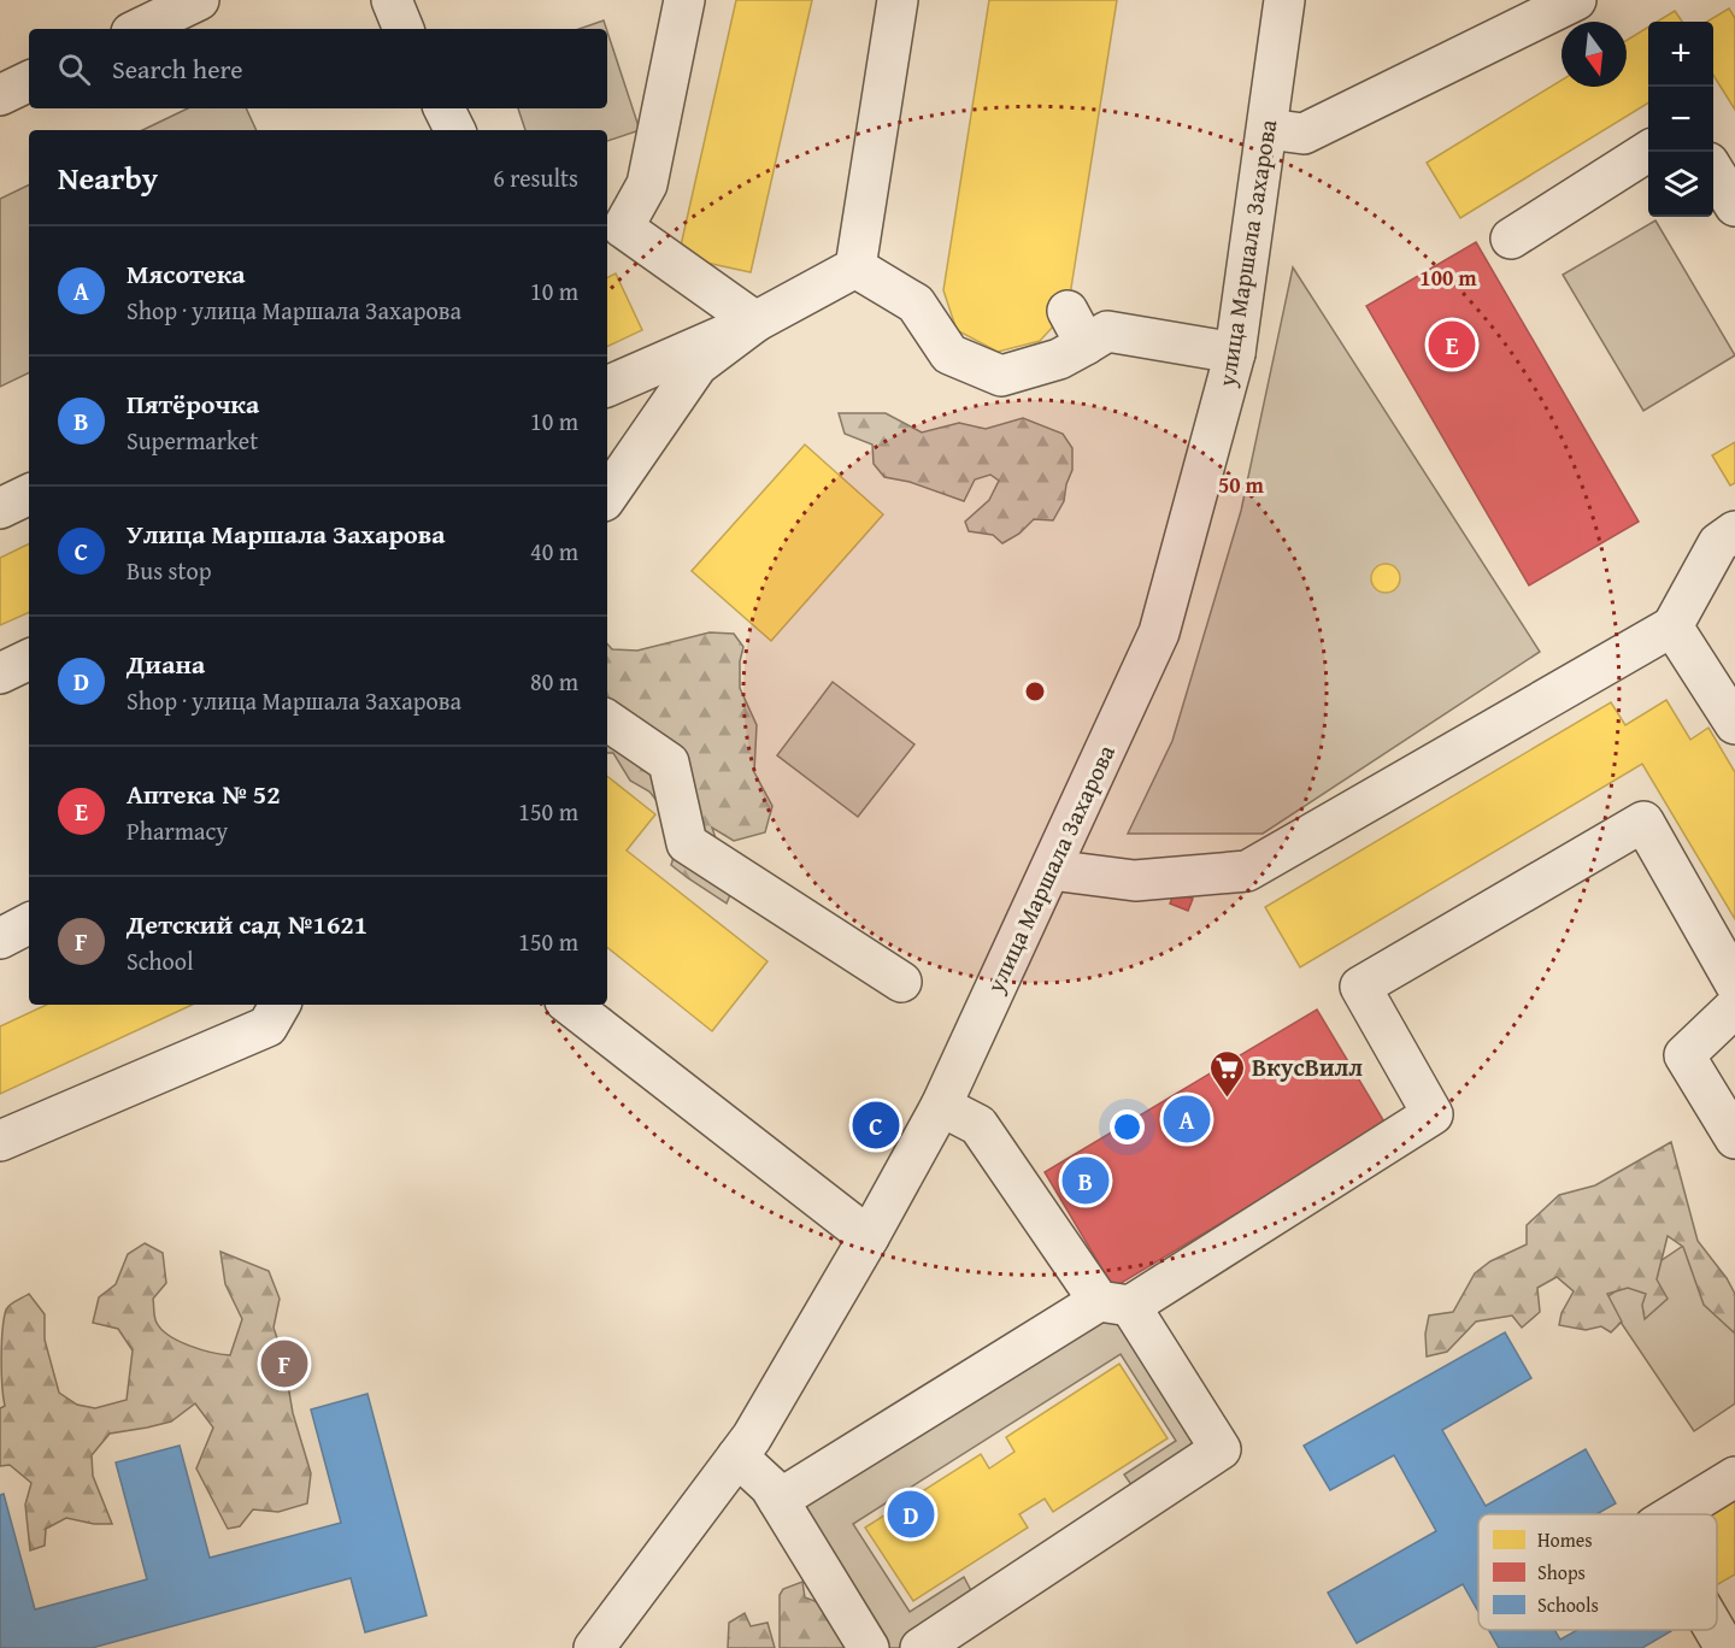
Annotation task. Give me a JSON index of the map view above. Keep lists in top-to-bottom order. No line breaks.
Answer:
{"streets":{"street":["улица Маршала Захарова"]},"places":{"supermarket":["ВкусВилл"]},"legend":["Homes","Shops","Schools"],"north":"bottom","page":{"map_buttons":["+","−"],"search":"Search here","heading":["Nearby","6 results"],"list":[{"mark":"A","name":"Мясотека","note":"Shop · улица Маршала Захарова","value":"10 m"},{"mark":"B","name":"Пятёрочка","note":"Supermarket","value":"10 m"},{"mark":"C","name":"Улица Маршала Захарова","note":"Bus stop","value":"40 m"},{"mark":"D","name":"Диана","note":"Shop · улица Маршала Захарова","value":"80 m"},{"mark":"E","name":"Аптека № 52","note":"Pharmacy","value":"150 m"},{"mark":"F","name":"Детский сад №1621","note":"School","value":"150 m"}],"pins":["E","A","C","B","F","D"]},"rings":["100 m","50 m"]}
